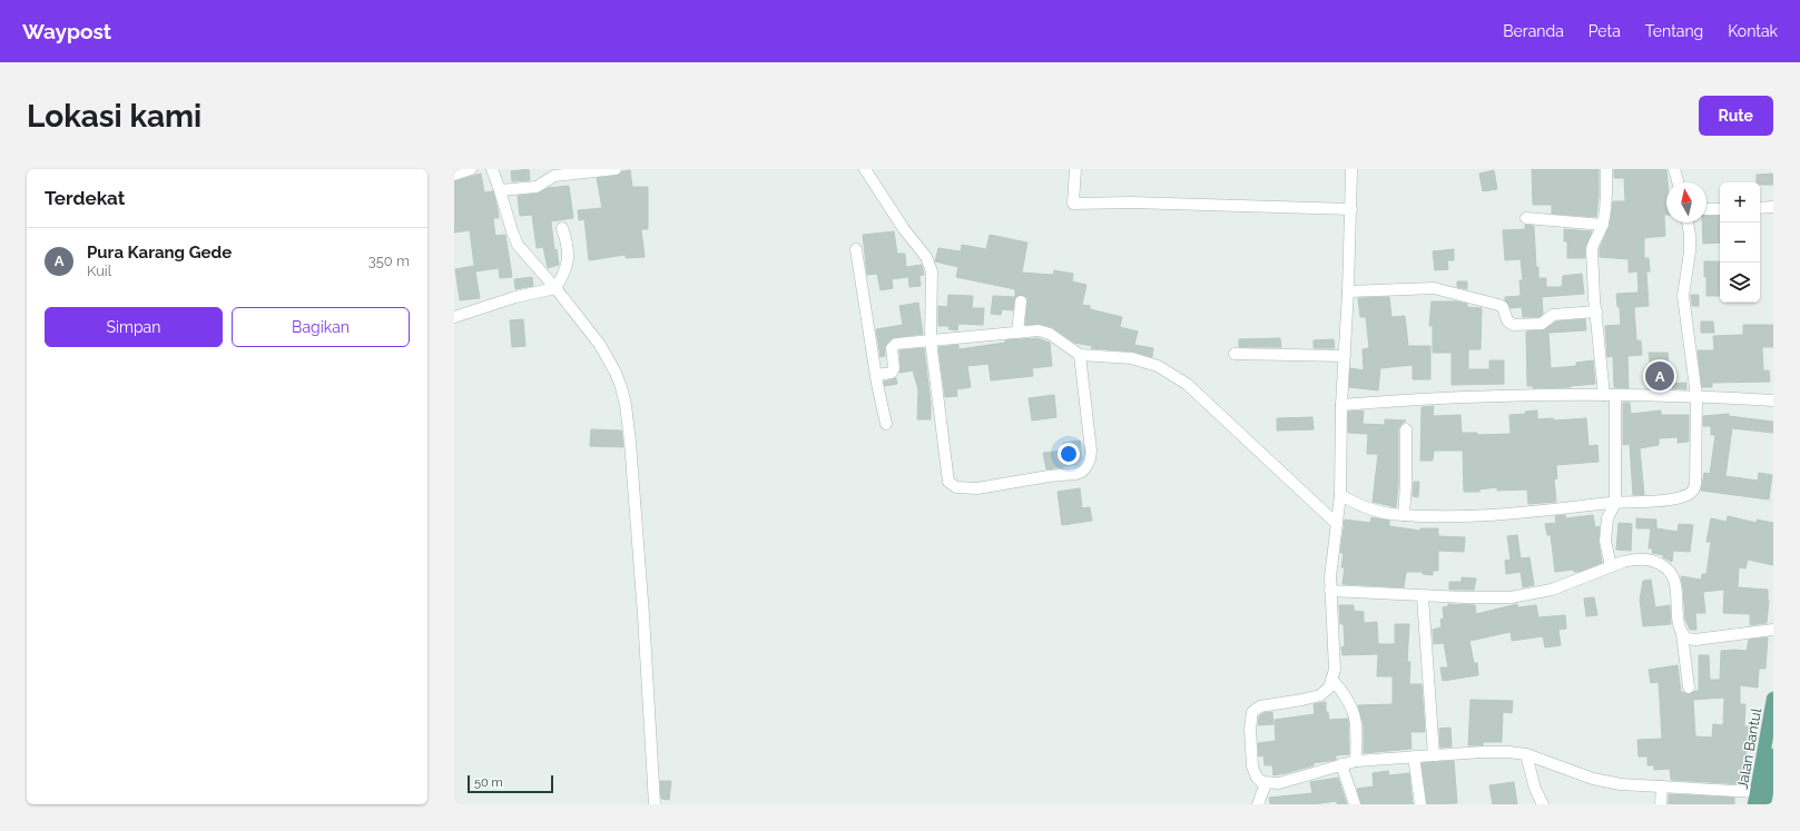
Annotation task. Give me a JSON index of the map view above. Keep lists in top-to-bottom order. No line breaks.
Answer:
{"streets":{"main road":["Jalan Bantul"]},"scale_bar":"50 m","north":"top","page":{"header":"Waypost","nav":["Beranda","Peta","Tentang","Kontak"],"buttons":["Rute",["Simpan","Bagikan"]],"title":"Lokasi kami","heading":"Terdekat","map_buttons":["+","−"],"list":[{"mark":"A","name":"Pura Karang Gede","note":"Kuil","value":"350 m"}],"pins":"A","scale":"50 m"}}
